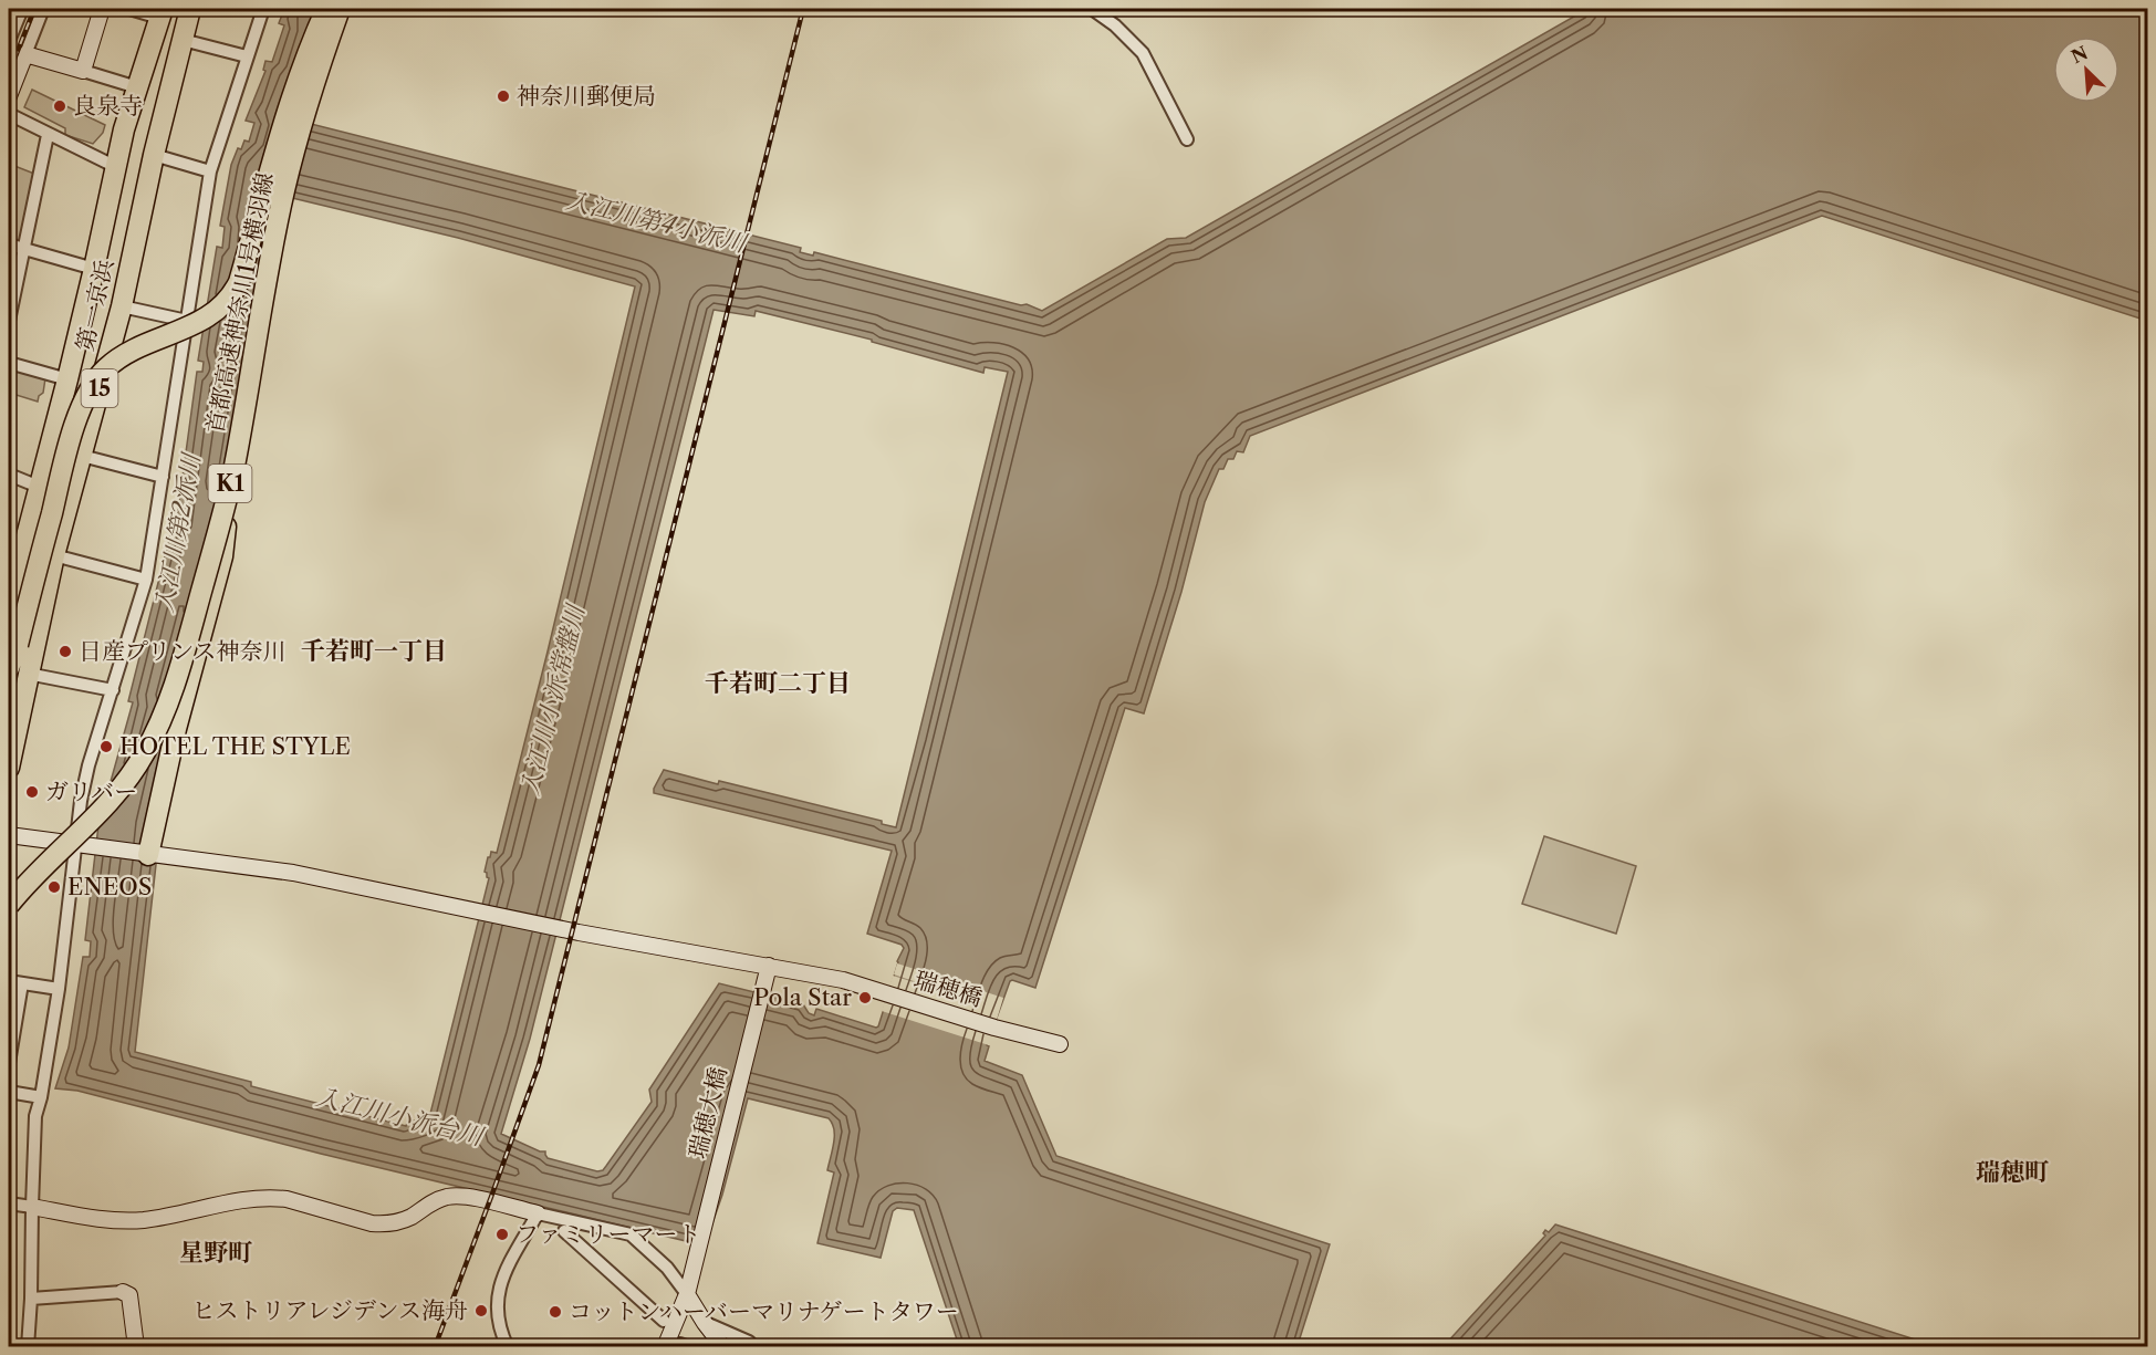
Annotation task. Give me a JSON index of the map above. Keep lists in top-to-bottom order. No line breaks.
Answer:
{"streets":{"highway":["首都高速神奈川1号横羽線","第一京浜","15","K1"],"street":["瑞穂橋","瑞穂大橋"]},"crossings":[["瑞穂橋","瑞穂大橋"]],"districts":["千若町一丁目","千若町二丁目","瑞穂町","星野町"],"water":["入江川第4小派川","入江川第2派川","入江川小派常盤川","入江川小派台川"],"places":["神奈川郵便局","良泉寺","日産プリンス神奈川","HOTEL THE STYLE","ガリバー","ENEOS","Pola Star","ファミリーマート","ヒストリアレジデンス海舟","コットンハーバーマリナゲートタワー"],"north":"top left"}
